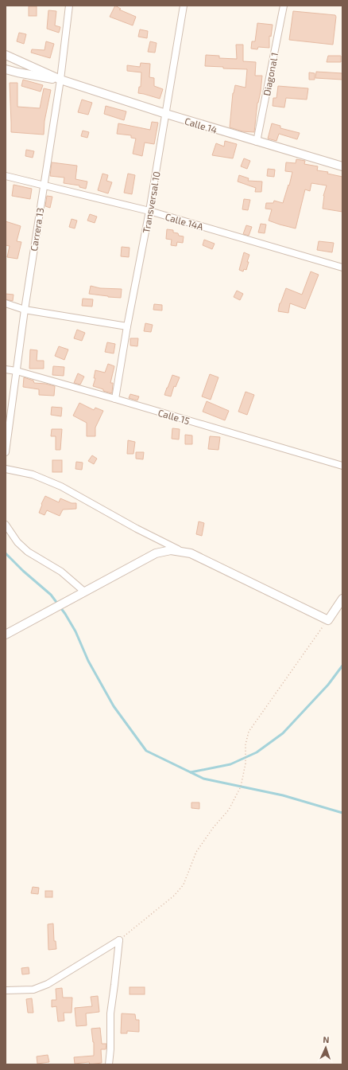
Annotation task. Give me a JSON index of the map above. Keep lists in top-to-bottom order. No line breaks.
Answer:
{"streets":{"street":["Diagonal 1","Calle 14","Transversal 10","Calle 14A","Carrera 13","Calle 15"]},"crossings":[["Diagonal 1","Calle 14"],["Calle 14","Transversal 10"],["Calle 14","Carrera 13"],["Transversal 10","Calle 14A"],["Transversal 10","Calle 15"],["Calle 14A","Carrera 13"],["Carrera 13","Calle 15"]],"north":"top"}
